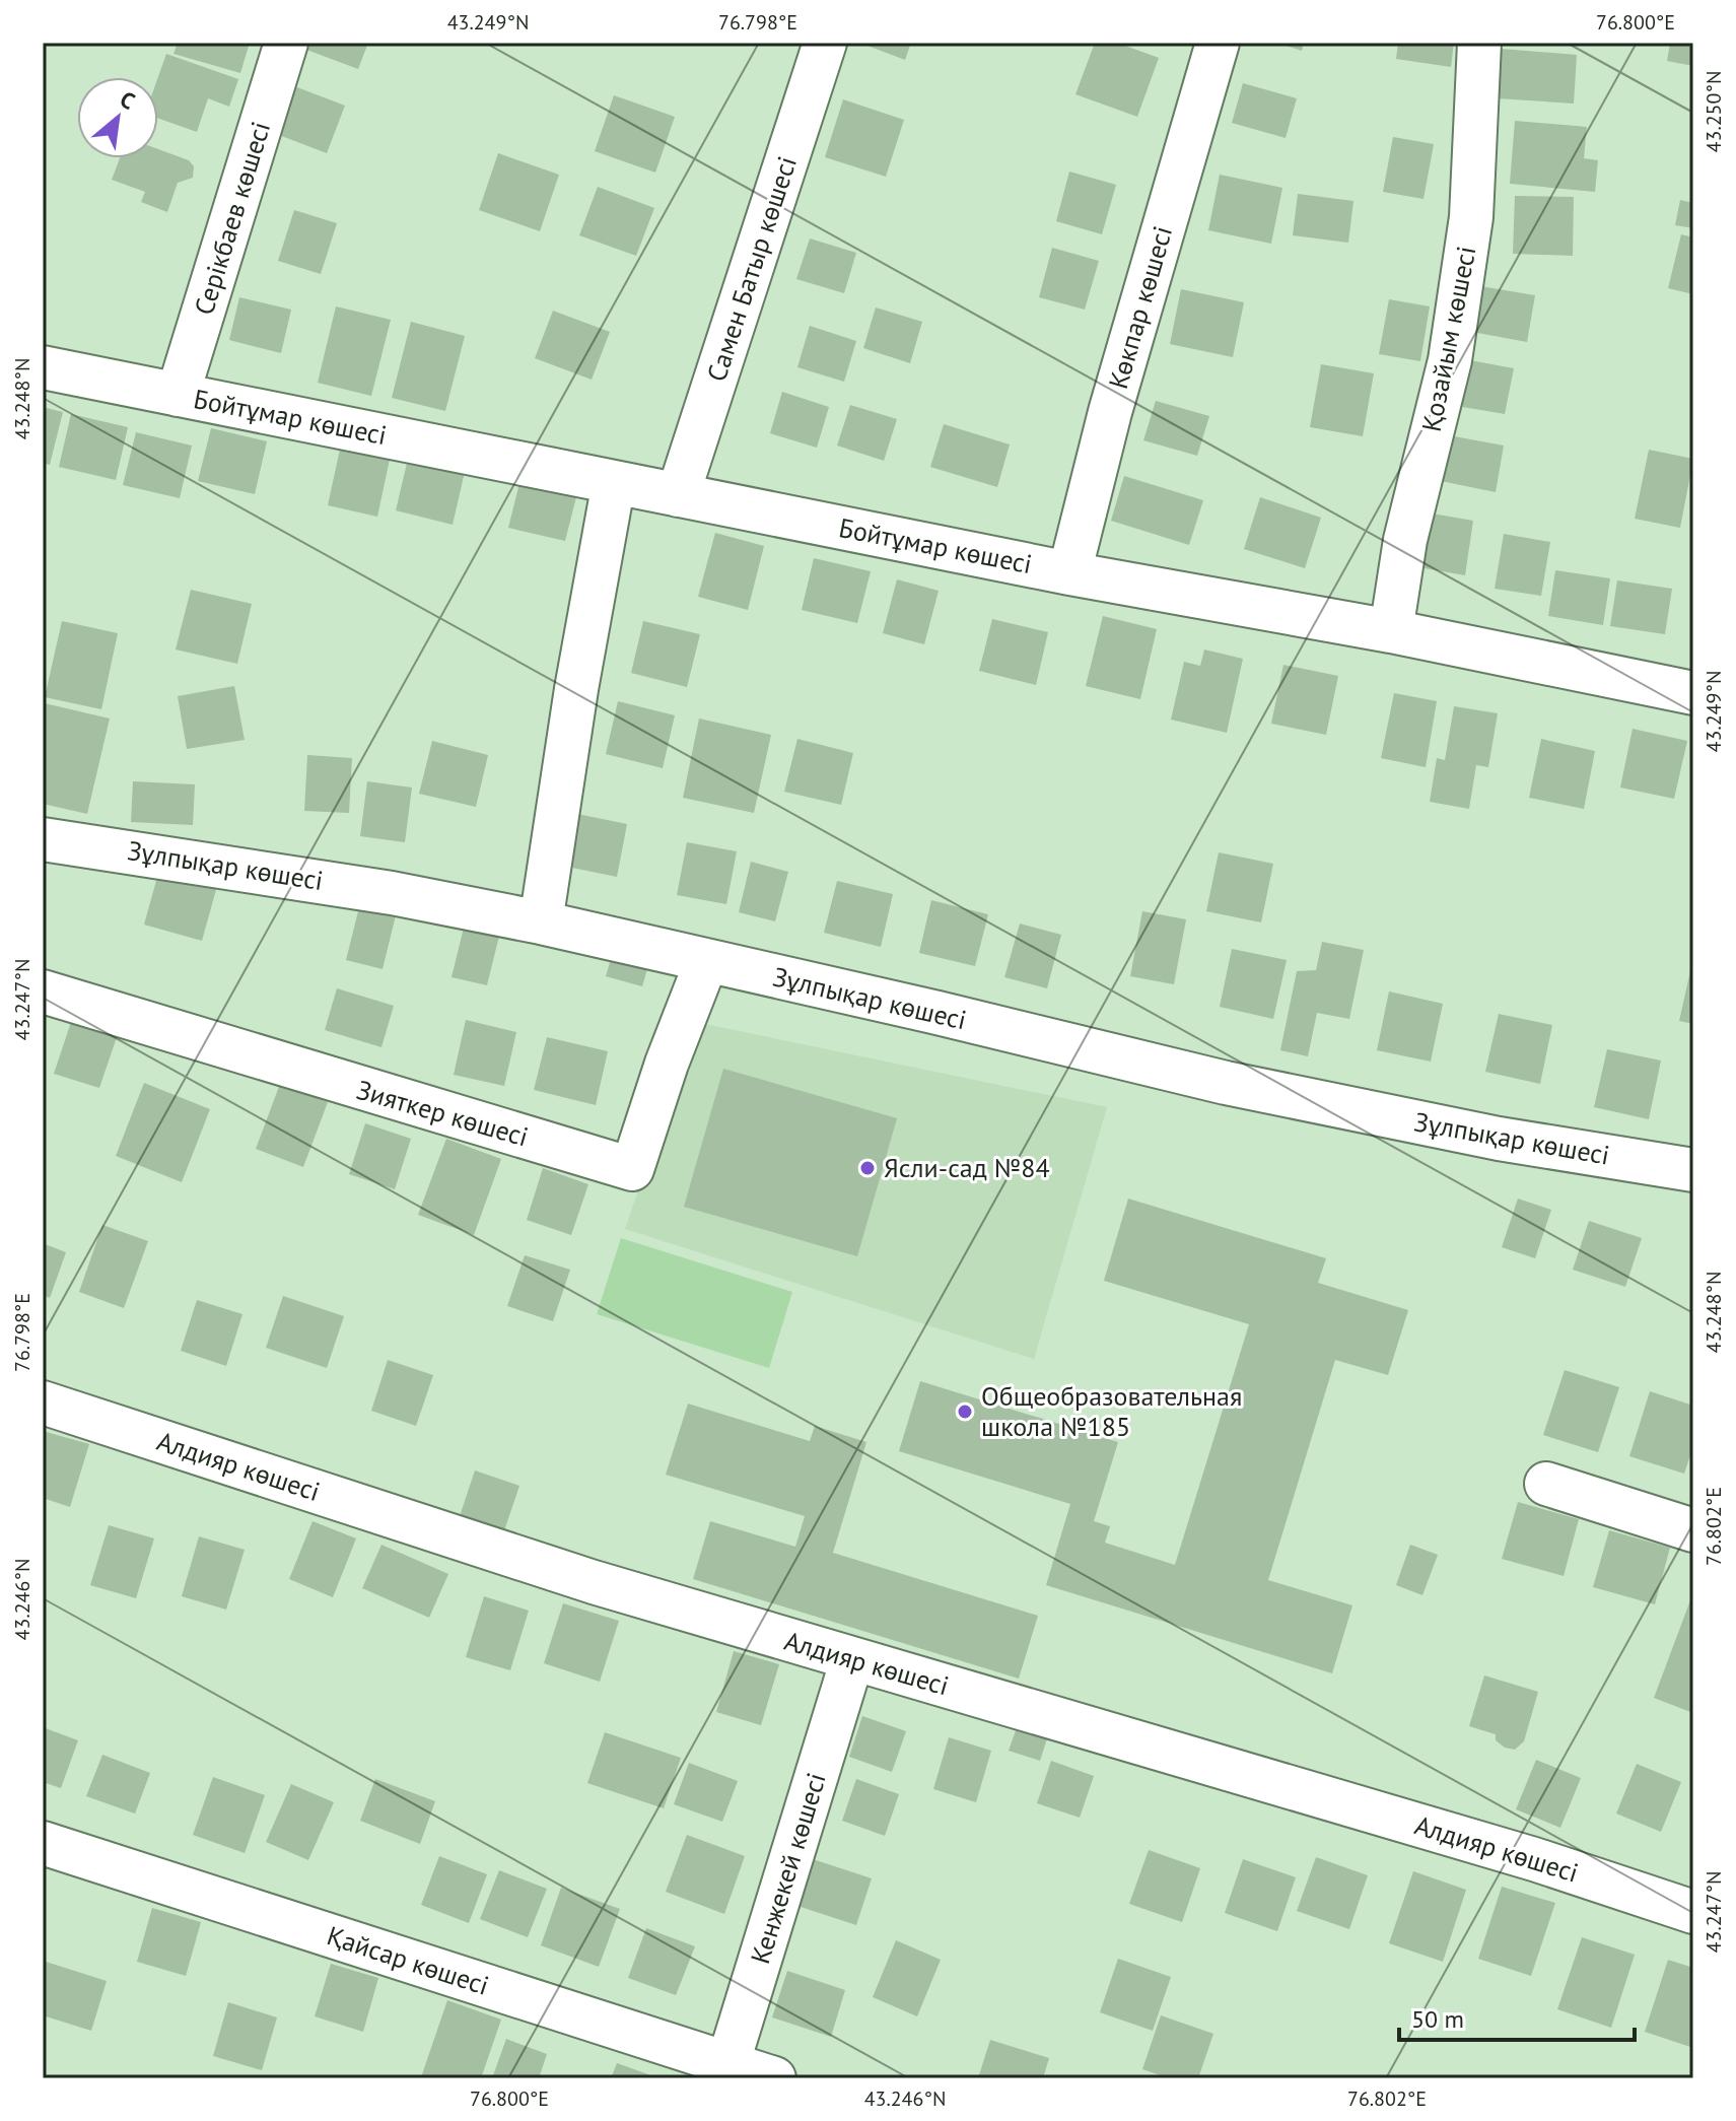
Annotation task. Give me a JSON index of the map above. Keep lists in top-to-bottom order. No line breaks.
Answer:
{"streets":{"street":["Серікбаев көшесі","Самен Батыр көшесі","Көкпар көшесі","Қозайым көшесі","Бойтұмар көшесі","Зұлпықар көшесі","Зияткер көшесі","Алдияр көшесі","Кенжекей көшесі","Қайсар көшесі"]},"crossings":[["Серікбаев көшесі","Бойтұмар көшесі"],["Самен Батыр көшесі","Бойтұмар көшесі"],["Көкпар көшесі","Бойтұмар көшесі"],["Қозайым көшесі","Бойтұмар көшесі"],["Зұлпықар көшесі","Зияткер көшесі"],["Алдияр көшесі","Кенжекей көшесі"],["Кенжекей көшесі","Қайсар көшесі"]],"places":["Ясли-сад №84","Общеобразовательная школа №185"],"scale_bar":"50 m","north":"top right","coordinates":["43.249°N","76.798°E","76.800°E","43.250°N","43.248°N","43.247°N","76.802°E","43.246°N"]}
